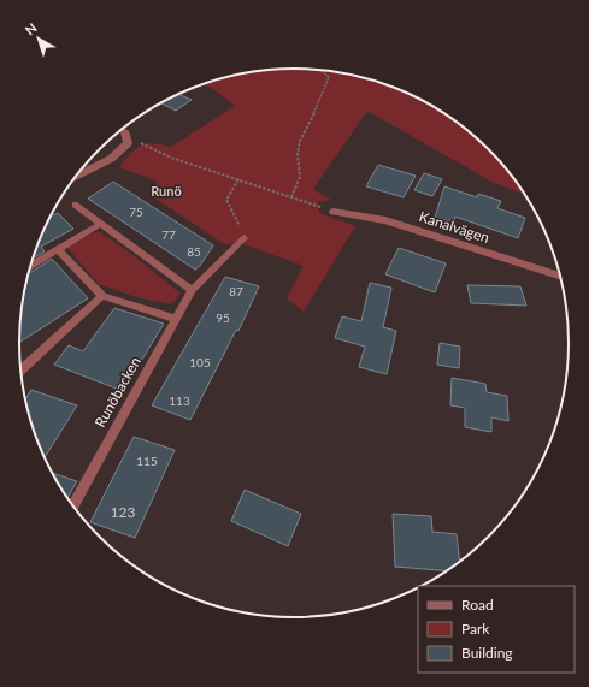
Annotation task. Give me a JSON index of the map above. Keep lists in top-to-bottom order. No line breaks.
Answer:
{"streets":{"street":["Kanalvägen"],"lane":["Runöbacken"]},"districts":["Runö"],"house_numbers":["75","77","85","87","95","105","113","115","123"],"legend":["Road","Park","Building"],"north":"top left"}
